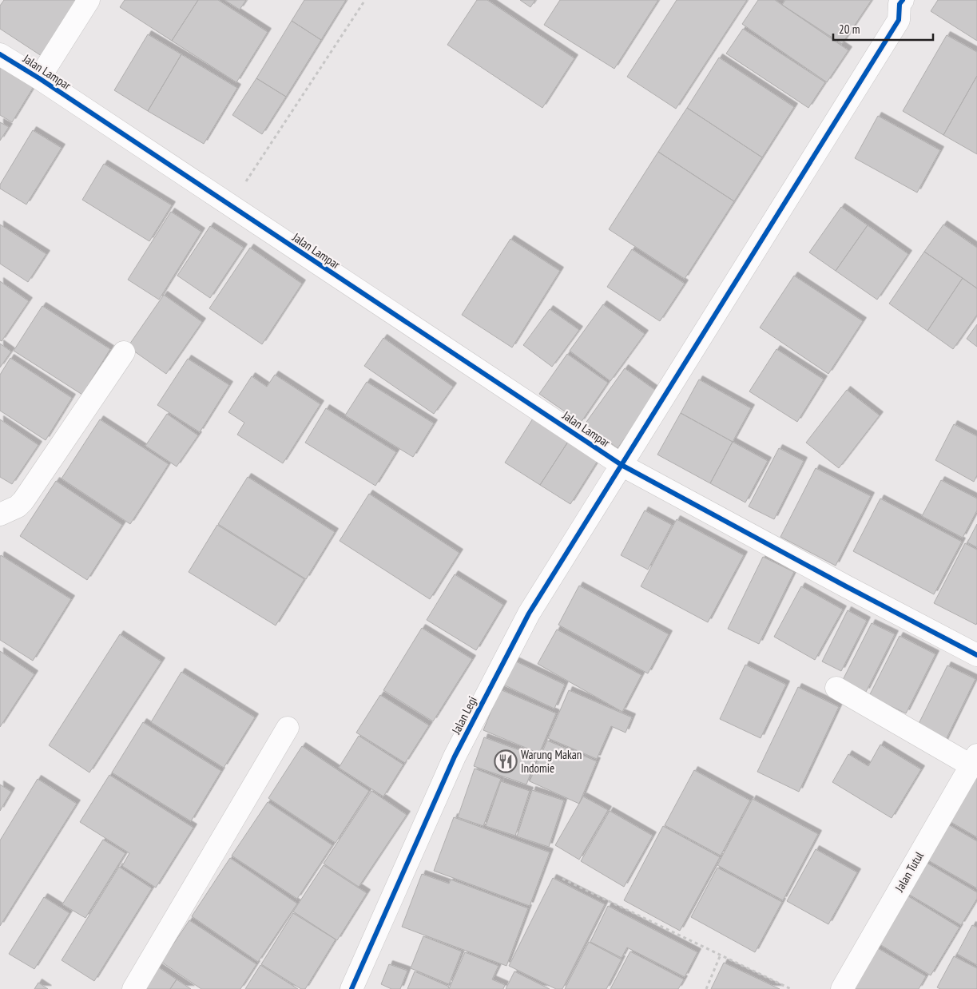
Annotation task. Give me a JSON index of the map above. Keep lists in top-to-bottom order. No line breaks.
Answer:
{"streets":{"street":["Jalan Lampar","Jalan Legi","Jalan Tutul"]},"crossings":[["Jalan Lampar","Jalan Legi"]],"places":{"restaurant":["Warung Makan Indomie"]},"scale_bar":"20 m"}
